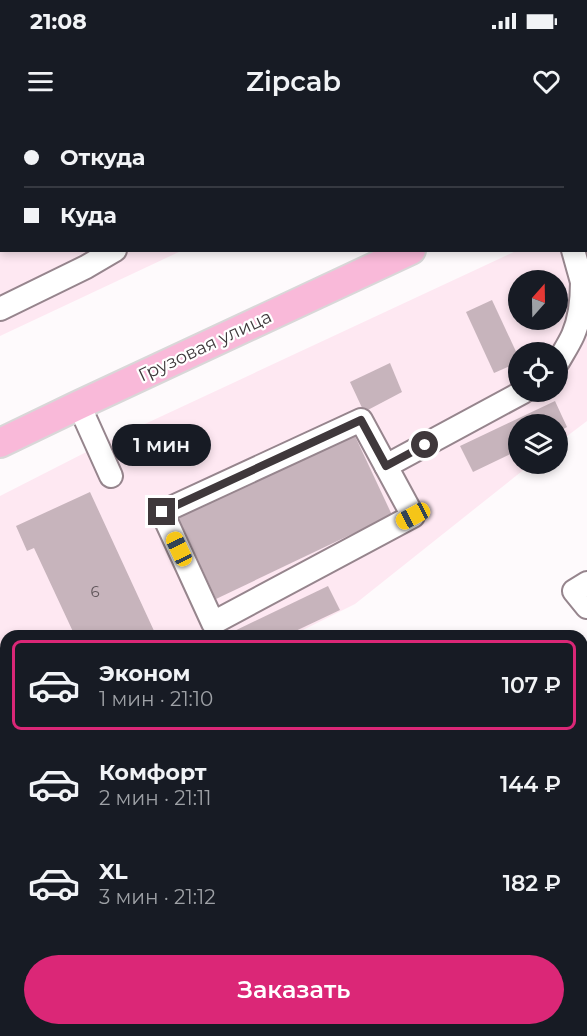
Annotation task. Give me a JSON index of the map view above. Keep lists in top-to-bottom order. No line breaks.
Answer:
{"streets":{"main road":["Грузовая улица"]},"house_numbers":["6"],"north":"top","page":{"status":"21:08","header":"Zipcab","banner":["Откуда","Куда"],"bubble":"1 мин","list":[{"name":"Эконом","note":"1 мин · 21:10","value":"107 ₽"},{"name":"Комфорт","note":"2 мин · 21:11","value":"144 ₽"},{"name":"XL","note":"3 мин · 21:12","value":"182 ₽"}],"buttons":"Заказать"}}
